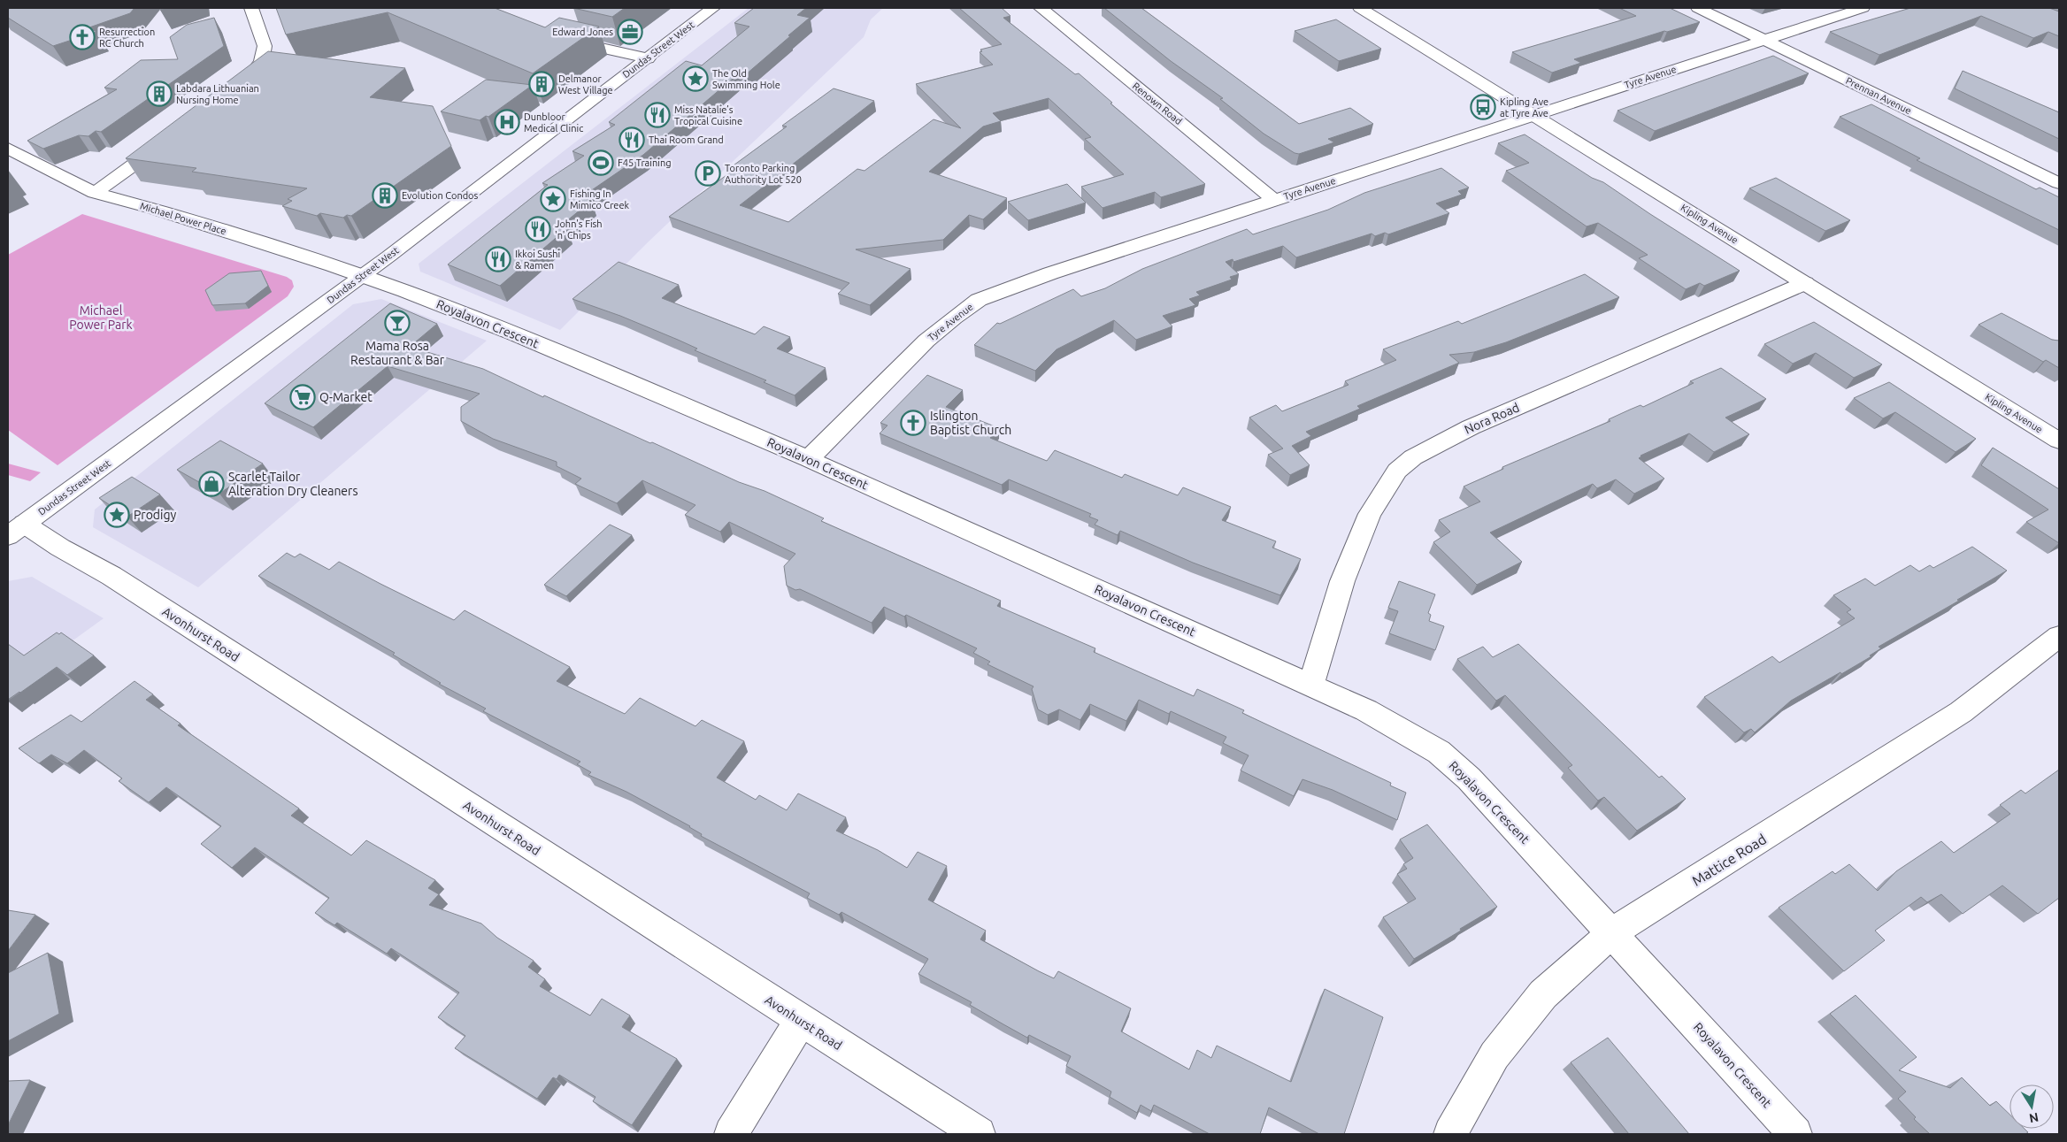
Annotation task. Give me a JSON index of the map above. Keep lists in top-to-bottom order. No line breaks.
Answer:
{"streets":{"street":["Dundas Street West","Tyre Avenue","Prennan Avenue","Renown Road","Michael Power Place","Kipling Avenue","Royalavon Crescent","Nora Road","Avonhurst Road","Mattice Road"]},"crossings":[["Dundas Street West","Michael Power Place"],["Dundas Street West","Royalavon Crescent"],["Dundas Street West","Avonhurst Road"],["Tyre Avenue","Prennan Avenue"],["Tyre Avenue","Renown Road"],["Tyre Avenue","Kipling Avenue"],["Tyre Avenue","Royalavon Crescent"],["Michael Power Place","Royalavon Crescent"],["Kipling Avenue","Nora Road"],["Royalavon Crescent","Nora Road"],["Royalavon Crescent","Mattice Road"]],"parks":["Michael Power Park"],"places":{"office":["Edward Jones"],"church":["Resurrection RC Church","Islington Baptist Church"],"place":["The Old Swimming Hole","Fishing In Mimico Creek","Prodigy"],"building":["Delmanor West Village","Labdara Lithuanian Nursing Home","Evolution Condos"],"bus stop":["Kipling Ave at Tyre Ave"],"restaurant":["Miss Natalie’s Tropical Cuisine","Thai Room Grand","John's Fish 'n' Chips","Ikkoi Sushi & Ramen"],"hospital":["Dunbloor Medical Clinic"],"sports":["F45 Training"],"parking":["Toronto Parking Authority Lot 520"],"bar":["Mama Rosa Restaurant & Bar"],"supermarket":["Q-Market"],"shop":["Scarlet Tailor Alteration Dry Cleaners"]},"north":"bottom"}
